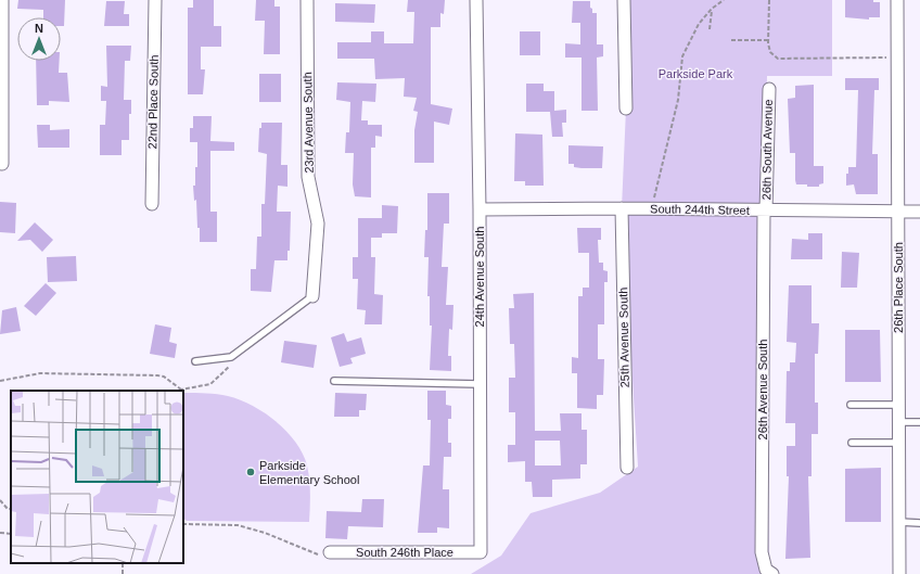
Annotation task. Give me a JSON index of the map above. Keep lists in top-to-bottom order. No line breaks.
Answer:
{"streets":{"street":["22nd Place South","23rd Avenue South","26th South Avenue","South 244th Street","24th Avenue South","26th Place South","25th Avenue South","26th Avenue South","South 246th Place"]},"crossings":[["26th South Avenue","South 244th Street"],["26th South Avenue","26th Avenue South"],["South 244th Street","24th Avenue South"],["South 244th Street","26th Place South"],["South 244th Street","25th Avenue South"],["South 244th Street","26th Avenue South"],["24th Avenue South","South 246th Place"]],"parks":["Parkside Park"],"places":["Parkside Elementary School"],"north":"top"}
